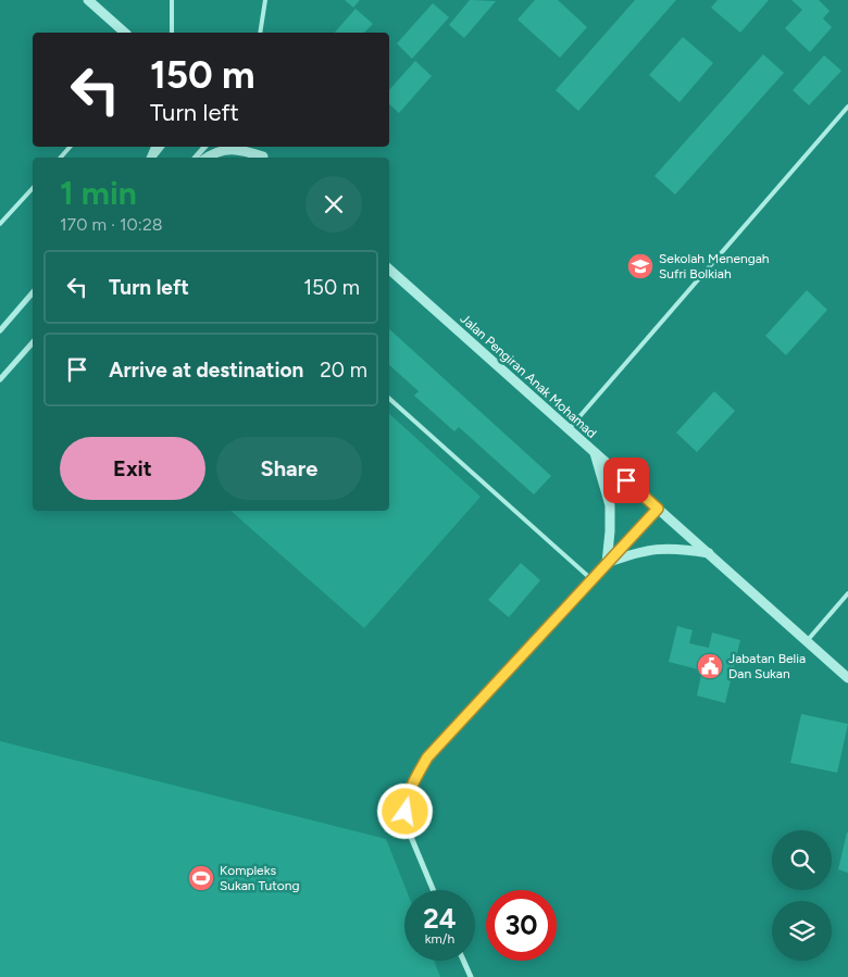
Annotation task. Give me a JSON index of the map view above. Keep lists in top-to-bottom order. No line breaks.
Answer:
{"streets":{"street":["Jalan Pengiran Anak Mohamad"]},"places":{"school or university":["Sekolah Menengah Sufri Bolkiah"],"public building":["Jabatan Belia Dan Sukan"],"sports":["Kompleks Sukan Tutong"]},"page":{"turn":["150 m","Turn left"],"heading":["1 min","170 m · 10:28"],"list":[{"name":"Turn left","value":"150 m"},{"name":"Arrive at destination","value":"20 m"}],"buttons":["Exit","Share"],"speed":"24 km/h","limit":"30"}}
